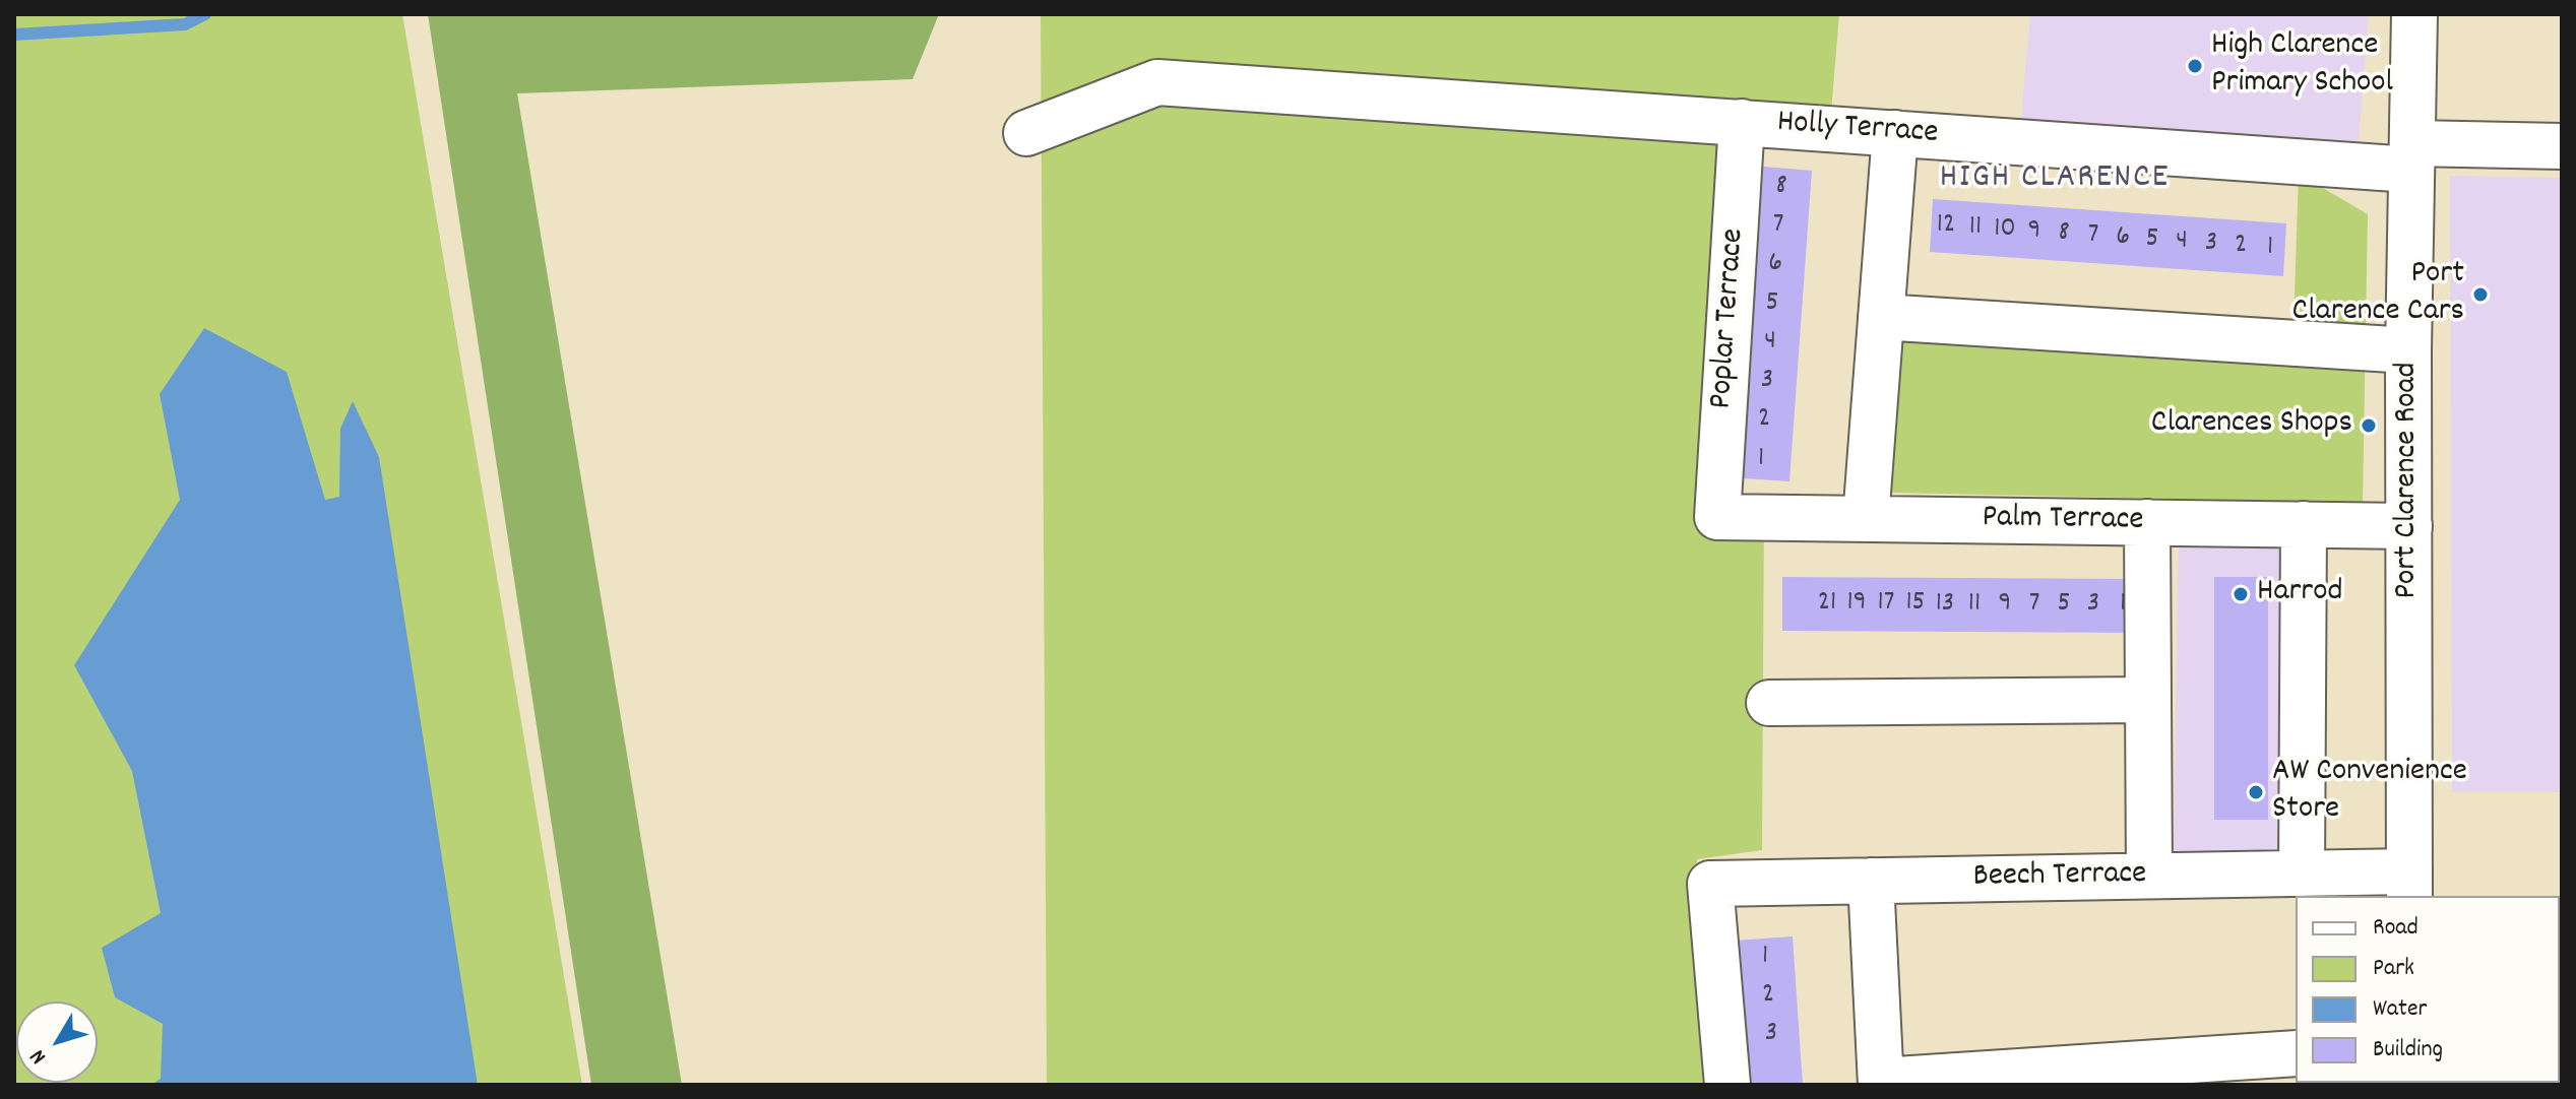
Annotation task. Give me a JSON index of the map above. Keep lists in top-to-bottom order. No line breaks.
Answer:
{"streets":{"street":["Holly Terrace","Poplar Terrace","Port Clarence Road","Palm Terrace","Beech Terrace"]},"crossings":[["Holly Terrace","Poplar Terrace"],["Holly Terrace","Port Clarence Road"],["Poplar Terrace","Palm Terrace"],["Port Clarence Road","Palm Terrace"],["Port Clarence Road","Beech Terrace"]],"districts":["HIGH CLARENCE"],"places":["High Clarence Primary School","Port Clarence Cars","Clarences Shops","Harrod","AW Convenience Store"],"house_numbers":["8","7","12","11","10","9","8","7","6","5","4","3","2","1","6","5","4","3","2","1","21","19","17","15","13","11","9","7","5","3","1","1","2","3"],"legend":["Road","Park","Water","Building"],"north":"bottom left"}
